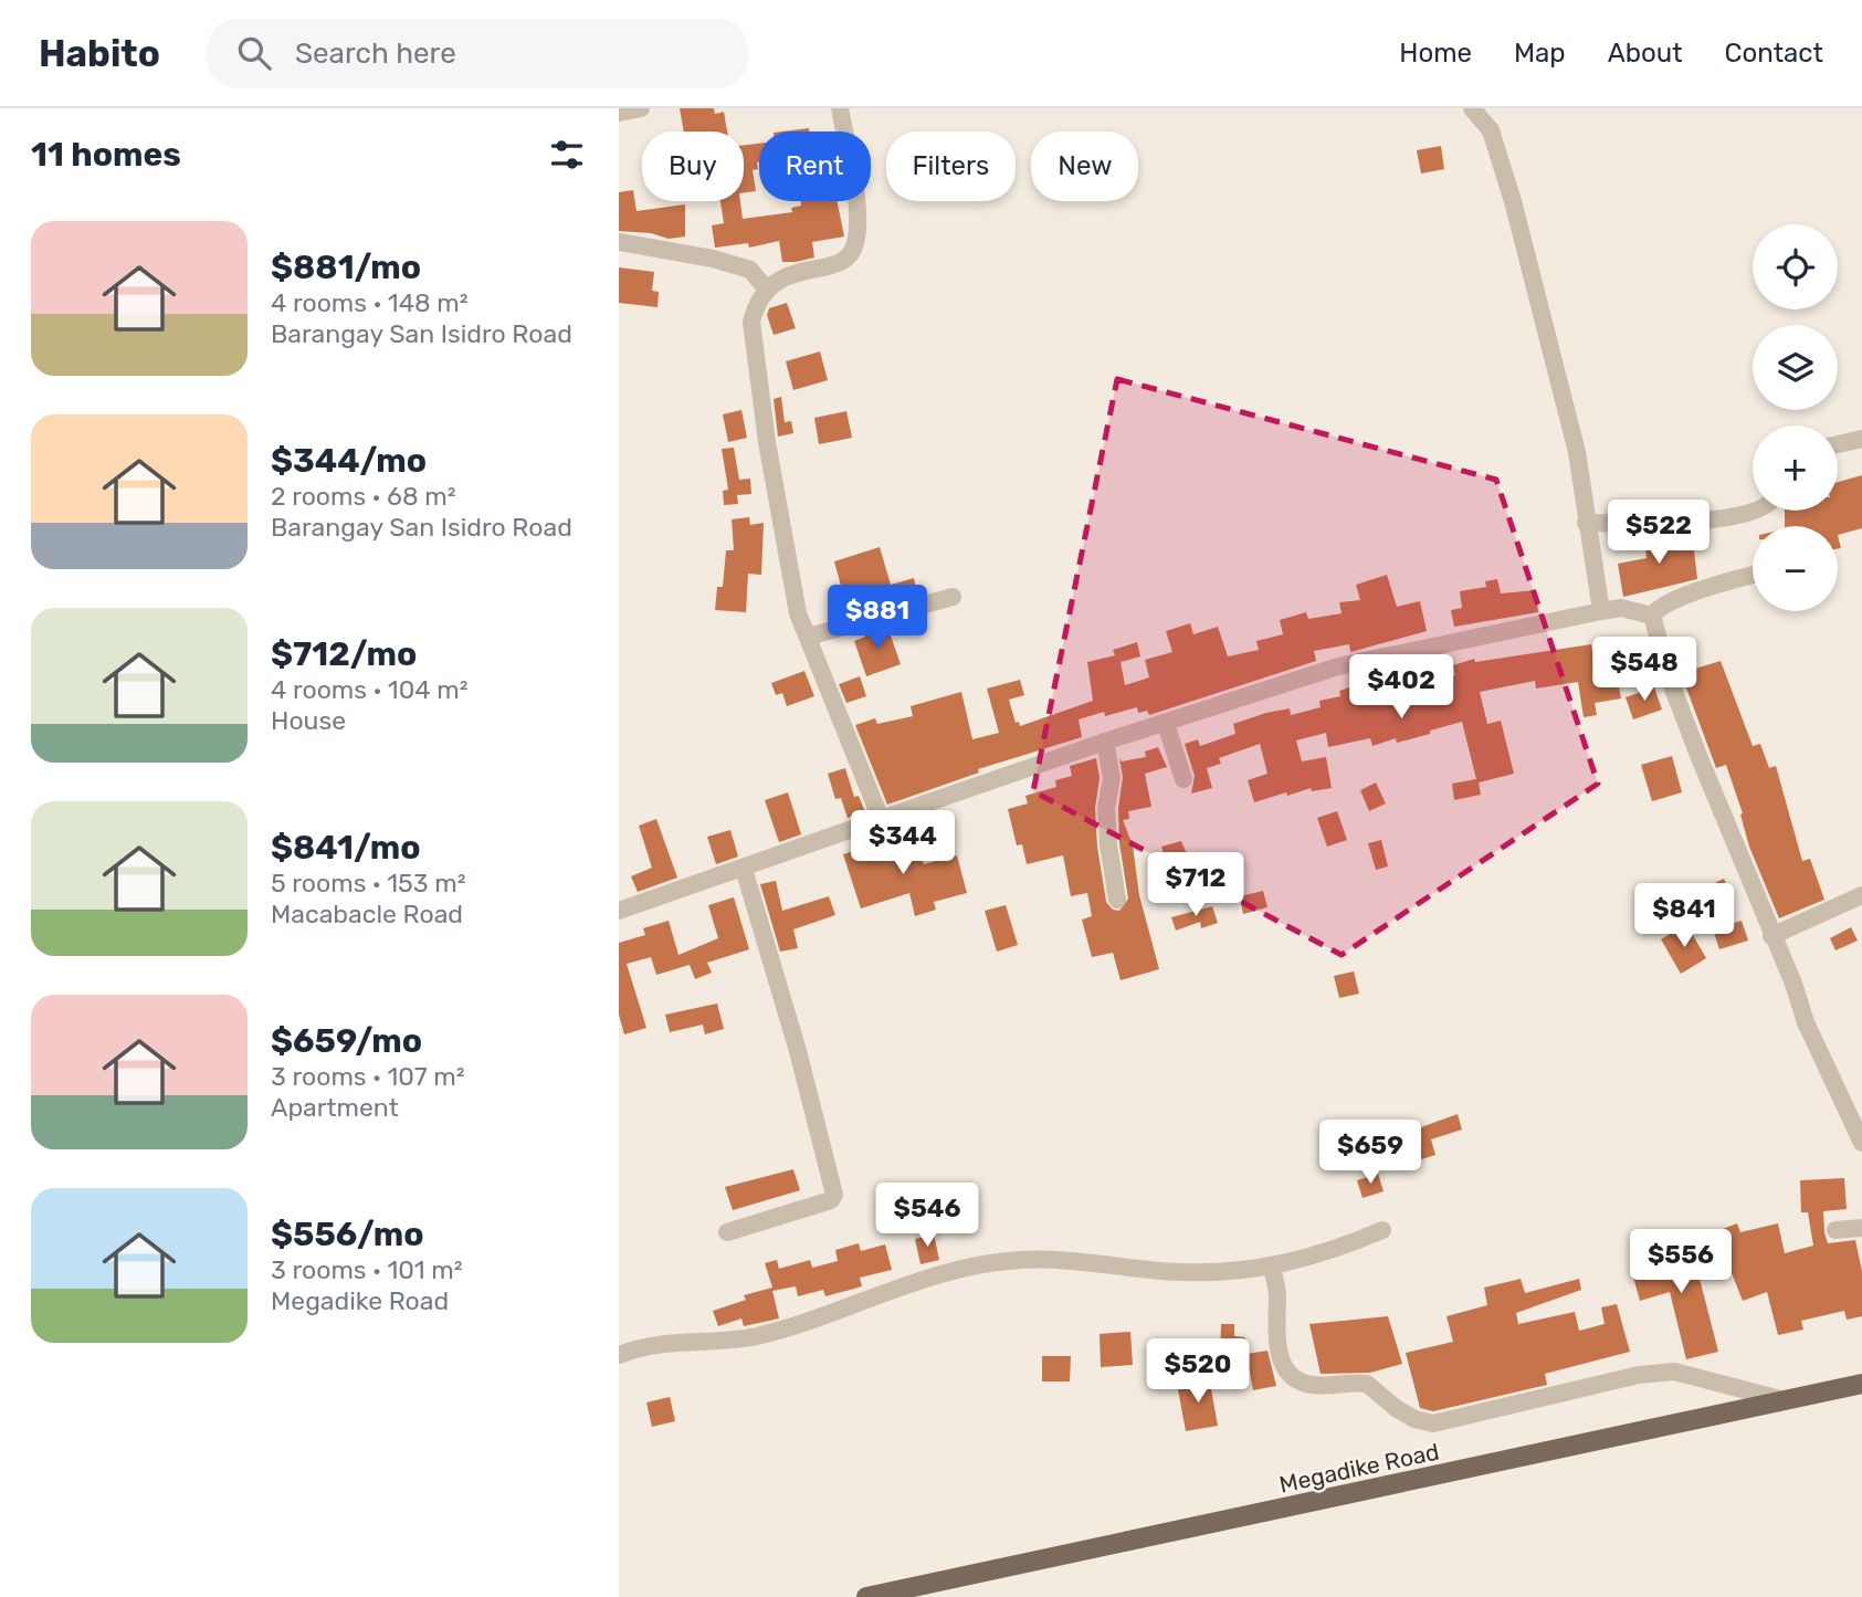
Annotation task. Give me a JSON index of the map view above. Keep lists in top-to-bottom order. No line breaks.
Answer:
{"streets":{"main road":["Megadike Road"]},"page":{"header":"Habito","search":"Search here","nav":["Home","Map","About","Contact"],"heading":"11 homes","chip":["Buy","Rent","Filters","New"],"list":[{"name":"$881/mo","note":"4 rooms · 148 m² · Barangay San Isidro Road"},{"name":"$344/mo","note":"2 rooms · 68 m² · Barangay San Isidro Road"},{"name":"$712/mo","note":"4 rooms · 104 m² · House"},{"name":"$841/mo","note":"5 rooms · 153 m² · Macabacle Road"},{"name":"$659/mo","note":"3 rooms · 107 m² · Apartment"},{"name":"$556/mo","note":"3 rooms · 101 m² · Megadike Road"}],"map_buttons":["+","−"],"price":["$522","$881","$548","$402","$344","$712","$841","$659","$546","$556","$520"]}}
